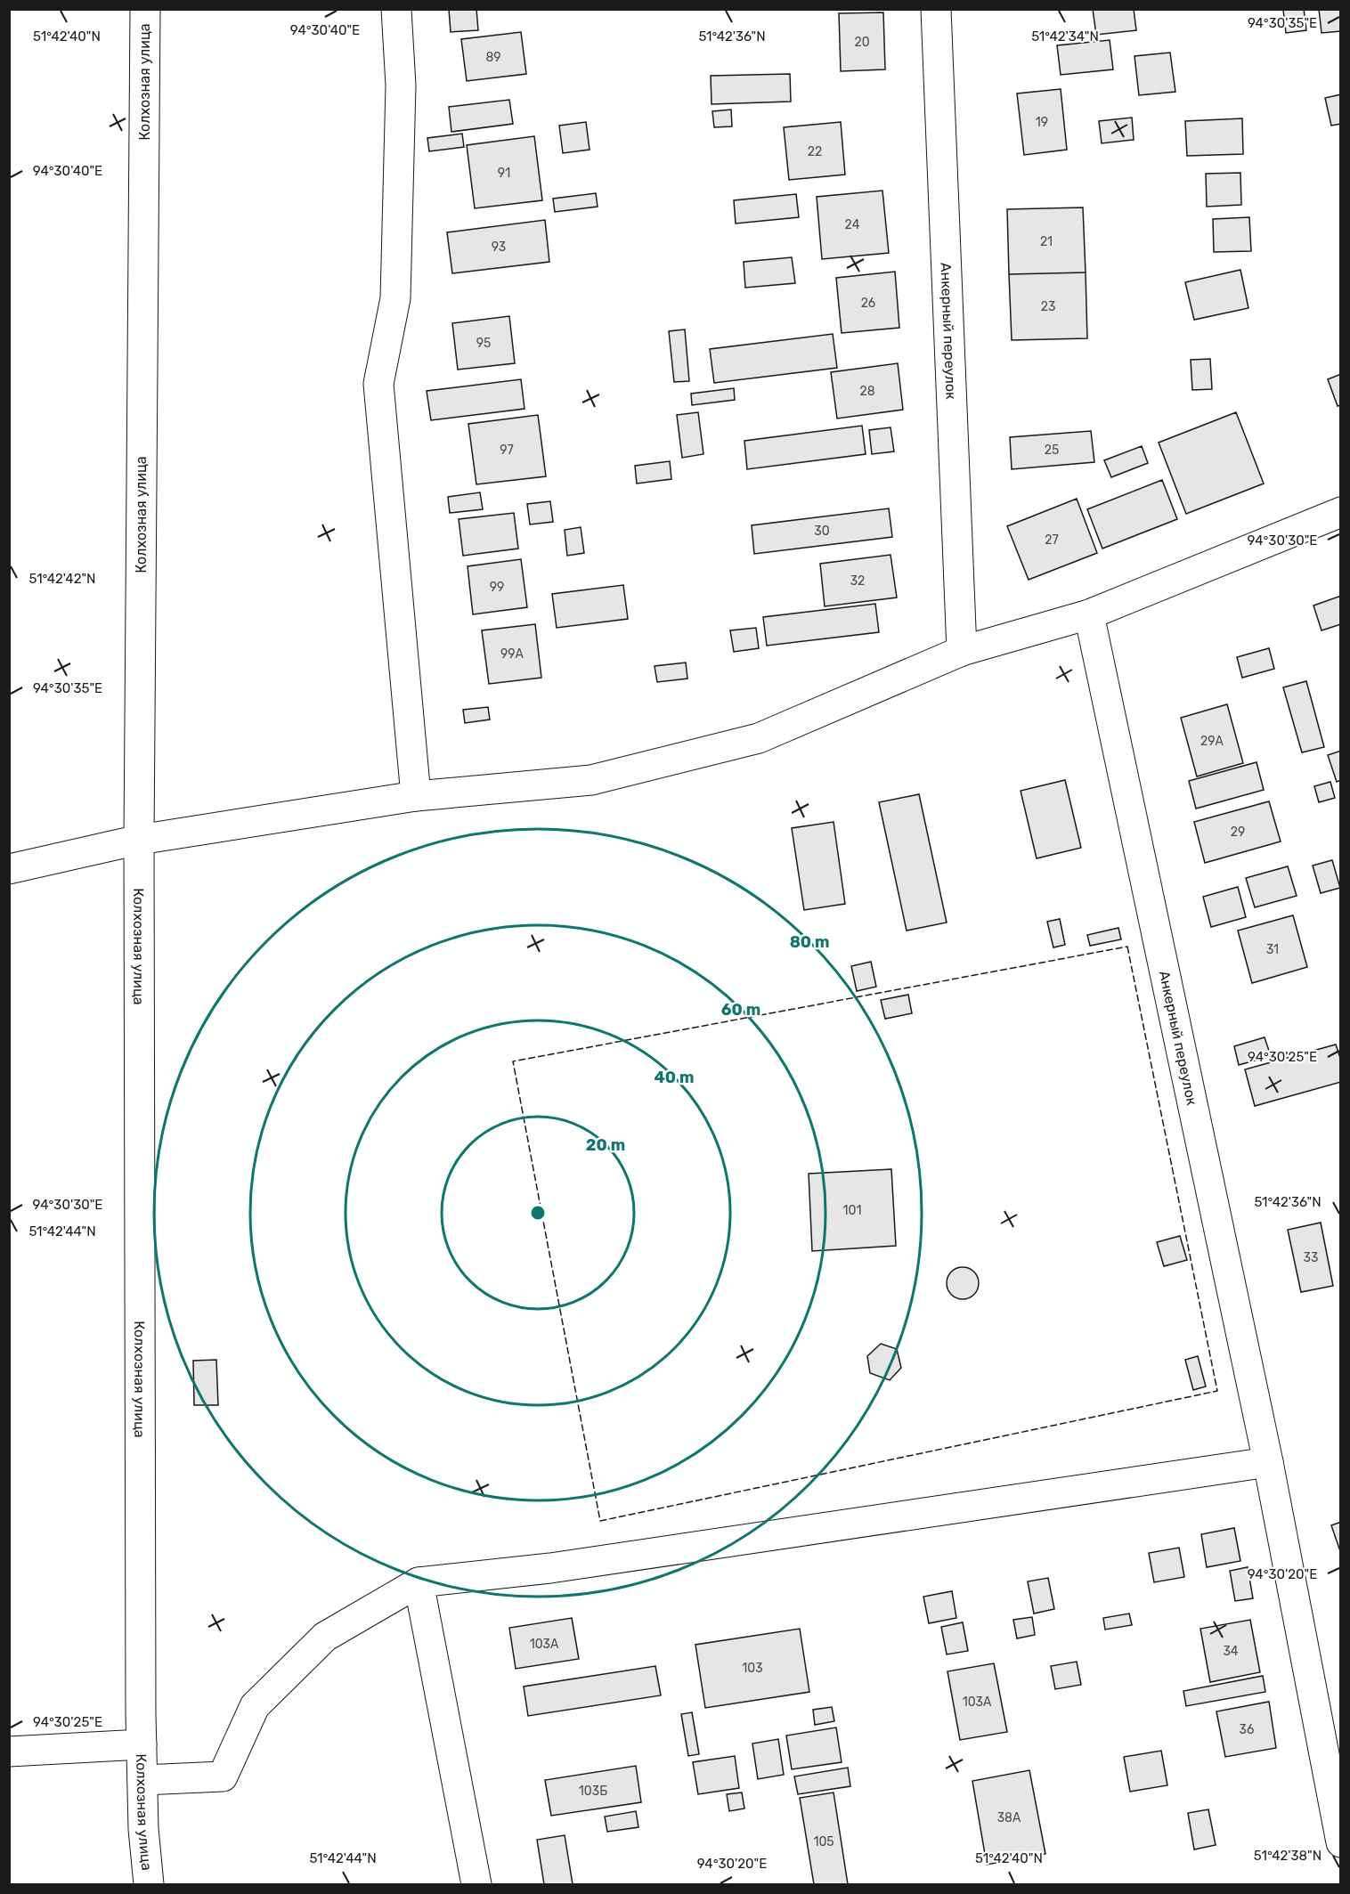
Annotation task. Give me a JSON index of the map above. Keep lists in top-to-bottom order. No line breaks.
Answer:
{"streets":{"street":["Колхозная улица","Анкерный переулок"]},"house_numbers":["20","89","19","22","91","24","21","93","26","23","95","28","97","25","30","27","32","99","99А","29А","29","31","101","33","103А","34","103","103А","36","103Б","38А","105"],"coordinates":["94°30'35\"E","94°30'40\"E","51°42'40\"N","51°42'36\"N","51°42'34\"N","94°30'30\"E","51°42'42\"N","94°30'25\"E","51°42'44\"N","94°30'20\"E","51°42'38\"N"],"rings":["80 m","60 m","40 m","20 m"]}
